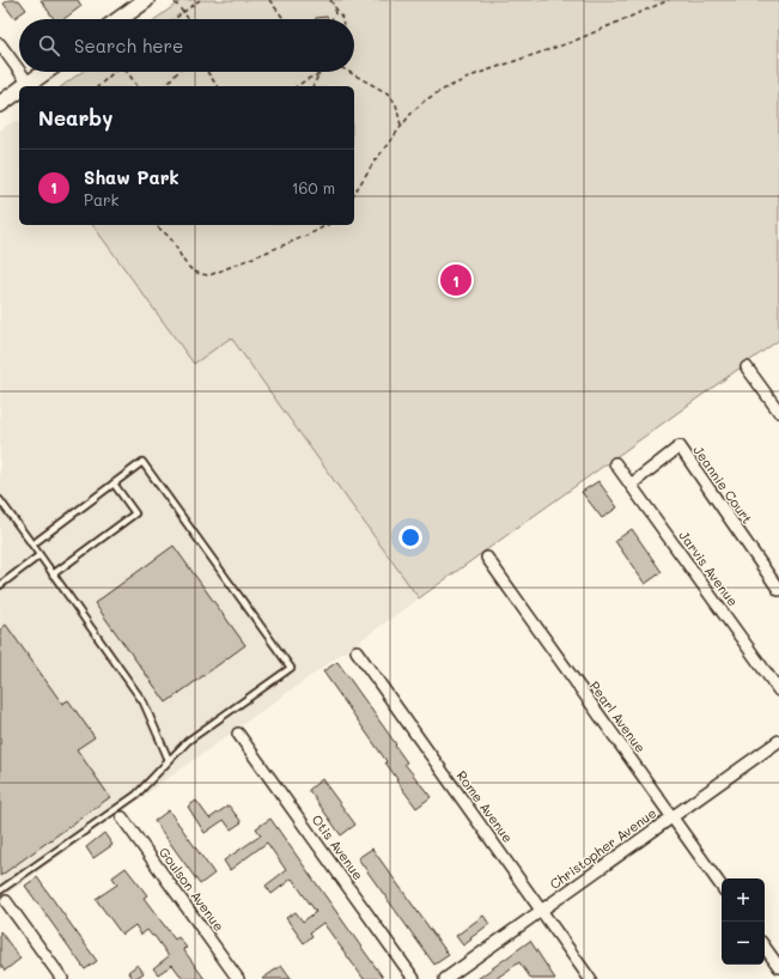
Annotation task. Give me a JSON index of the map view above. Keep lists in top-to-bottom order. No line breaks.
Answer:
{"streets":{"street":["Jeannie Court","Jarvis Avenue","Pearl Avenue","Rome Avenue","Otis Avenue","Christopher Avenue","Goulson Avenue"]},"crossings":[["Jeannie Court","Jarvis Avenue"],["Pearl Avenue","Christopher Avenue"],["Rome Avenue","Christopher Avenue"]],"page":{"search":"Search here","heading":"Nearby","list":[{"mark":"1","name":"Shaw Park","note":"Park","value":"160 m"}],"pins":"1","map_buttons":["+","−"]}}
